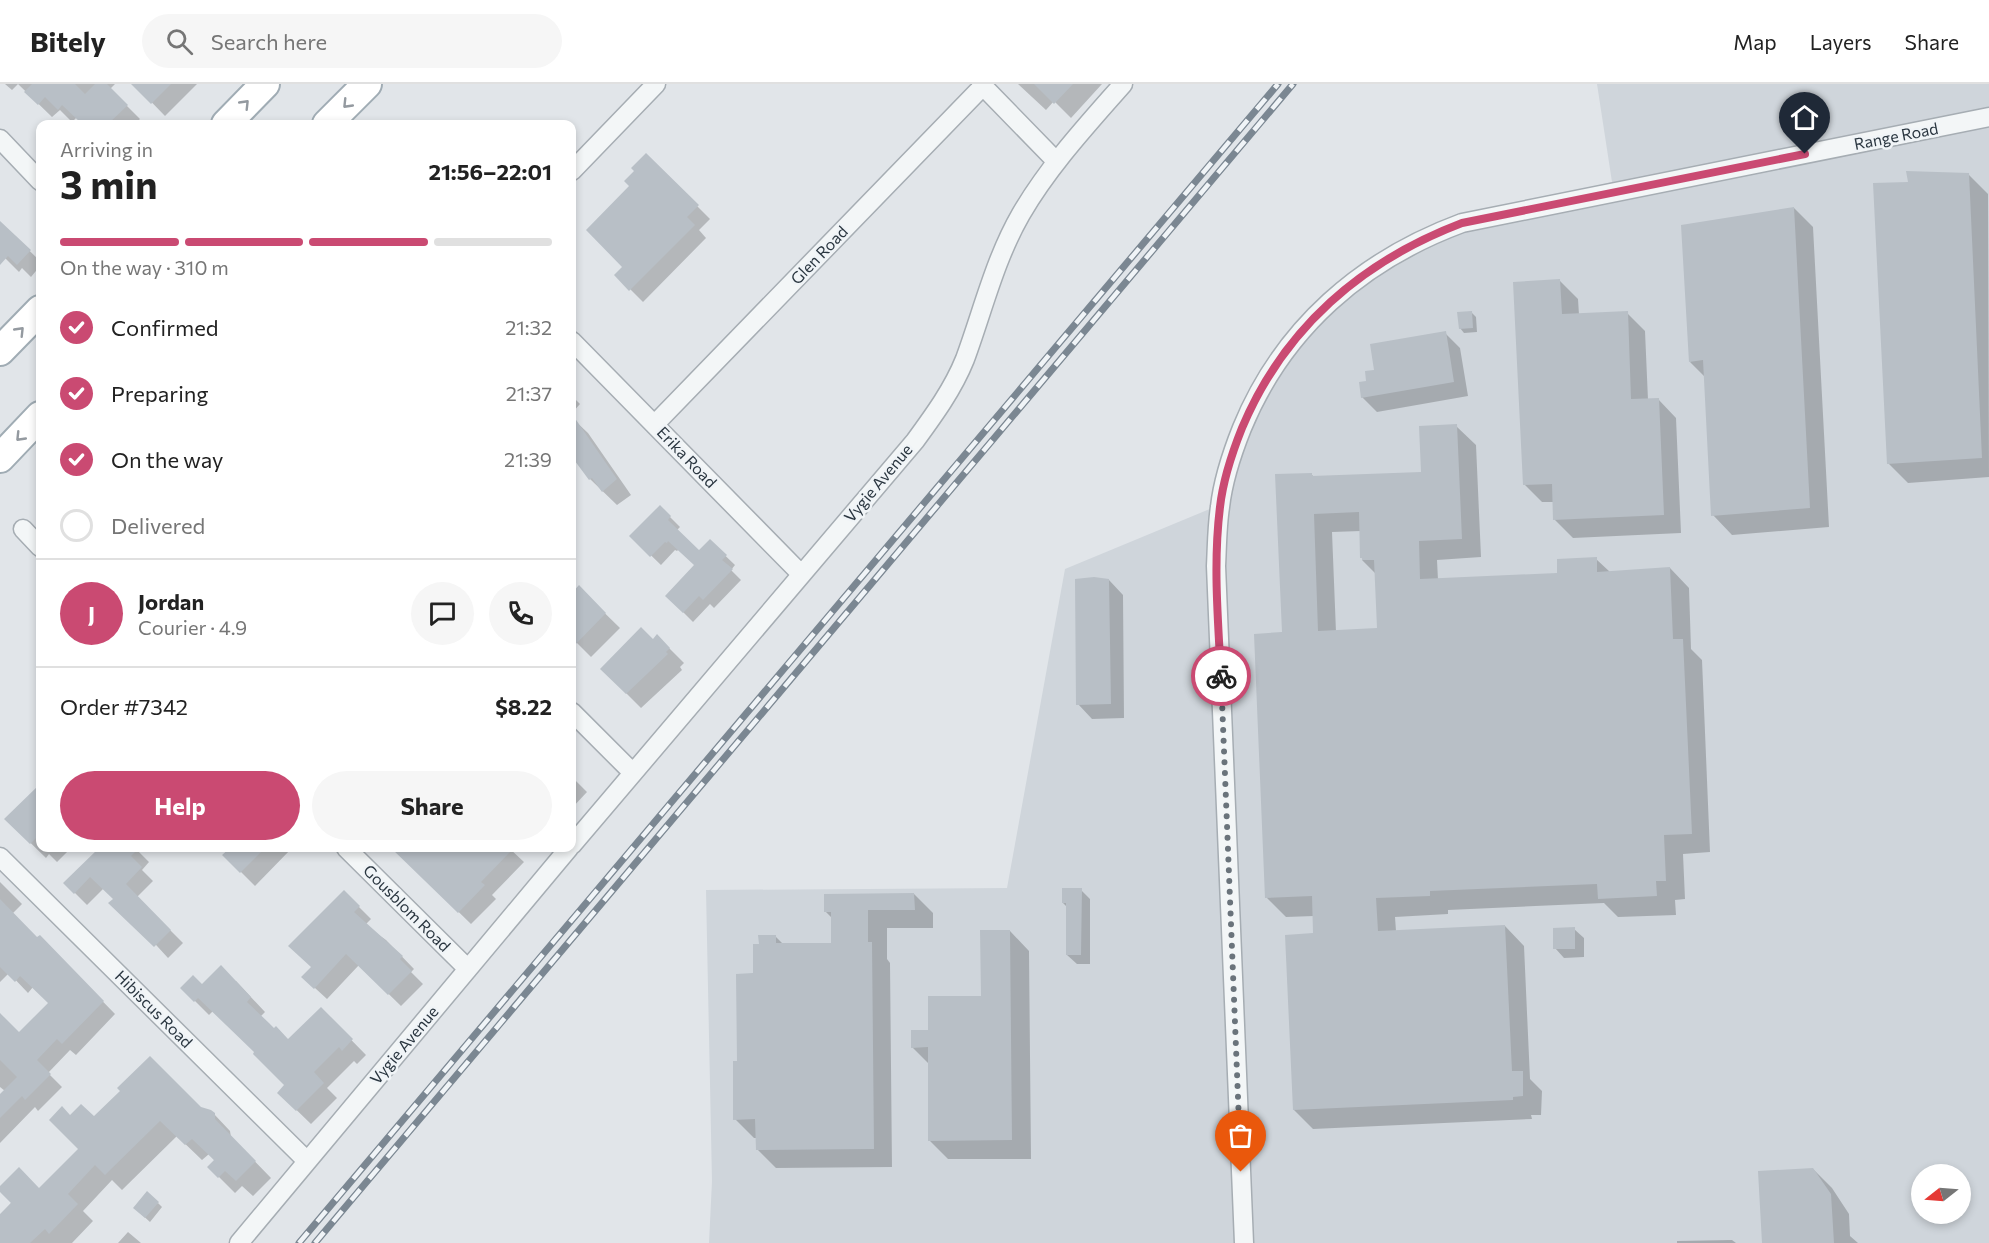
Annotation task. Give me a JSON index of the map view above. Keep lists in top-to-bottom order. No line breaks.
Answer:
{"streets":{"street":["Range Road","Glen Road","Erika Road","Vygie Avenue","Gousblom Road","Hibiscus Road"]},"crossings":[["Glen Road","Erika Road"],["Erika Road","Vygie Avenue"],["Vygie Avenue","Gousblom Road"],["Vygie Avenue","Hibiscus Road"]],"north":"left","page":{"header":"Bitely","search":"Search here","nav":["Map","Layers","Share"],"heading":["3 min","Arriving in","21:56–22:01"],"panel":["Jordan","Courier · 4.9","Order #7342","$8.22"],"bar":"On the way · 310 m","list":[["Confirmed","21:32"],["Preparing","21:37"],["On the way","21:39"],"Delivered"],"round":"J","buttons":["Help","Share"]}}
